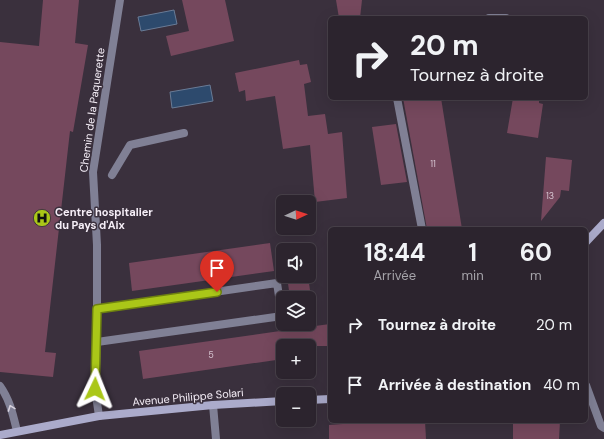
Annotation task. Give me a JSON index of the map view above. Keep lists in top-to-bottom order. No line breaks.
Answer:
{"streets":{"main road":["Avenue Philippe Solari"],"street":["Chemin de la Paquerette"]},"crossings":[["Chemin de la Paquerette","Avenue Philippe Solari"]],"places":{"hospital":["Centre hospitalier du Pays d'Aix"]},"house_numbers":["11","13","5"],"north":"right","page":{"turn":["20 m","Tournez à droite"],"map_buttons":["+","−"],"eta":["18:44","Arrivée","1","min","60","m"],"list":[{"name":"Tournez à droite","value":"20 m"},{"name":"Arrivée à destination","value":"40 m"}]}}
